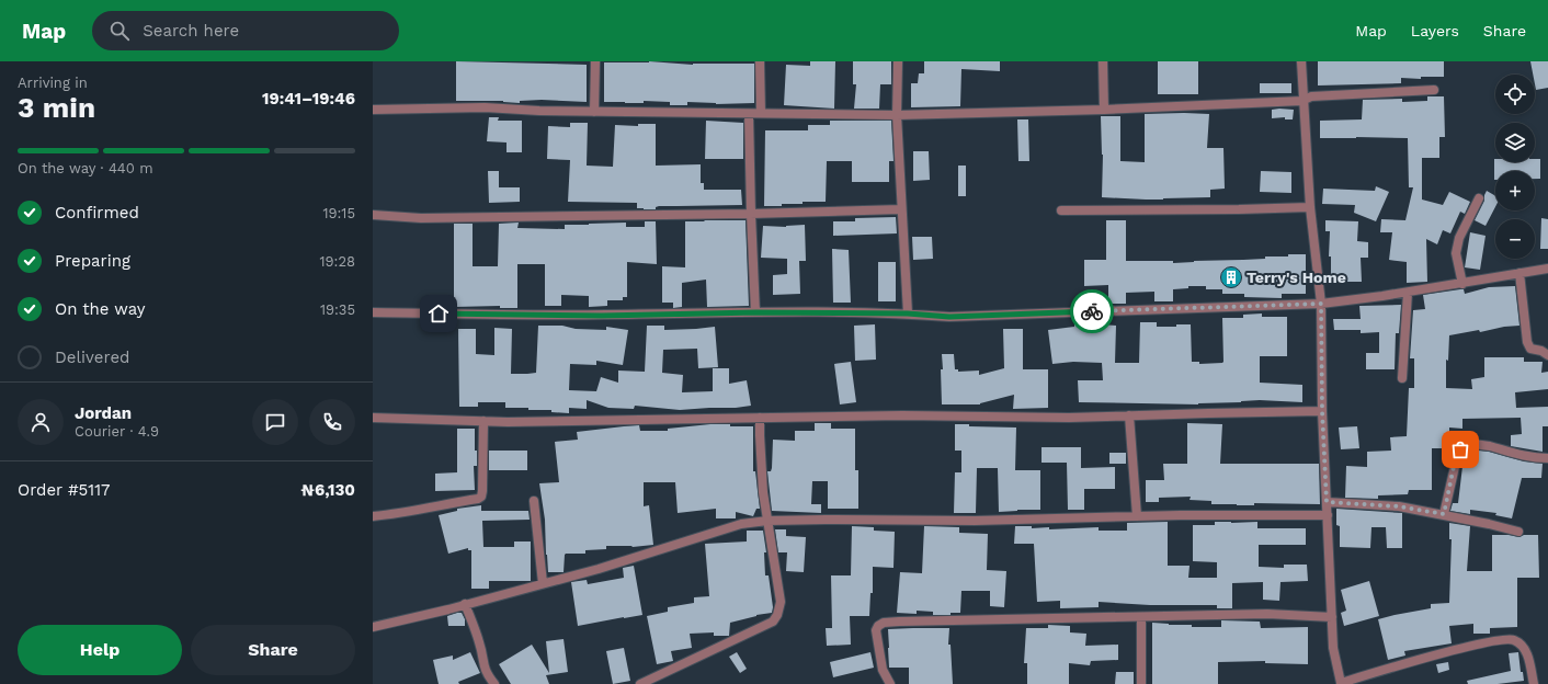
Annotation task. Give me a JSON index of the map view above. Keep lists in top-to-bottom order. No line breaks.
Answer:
{"places":{"building":["Terry's Home"]},"page":{"header":"Map","search":"Search here","nav":["Map","Layers","Share"],"heading":["3 min","Arriving in","19:41–19:46"],"panel":["Jordan","Courier · 4.9","Order #5117","₦6,130"],"map_buttons":["+","−"],"bar":"On the way · 440 m","list":[["Confirmed","19:15"],["Preparing","19:28"],["On the way","19:35"],"Delivered"],"buttons":["Help","Share"]}}
